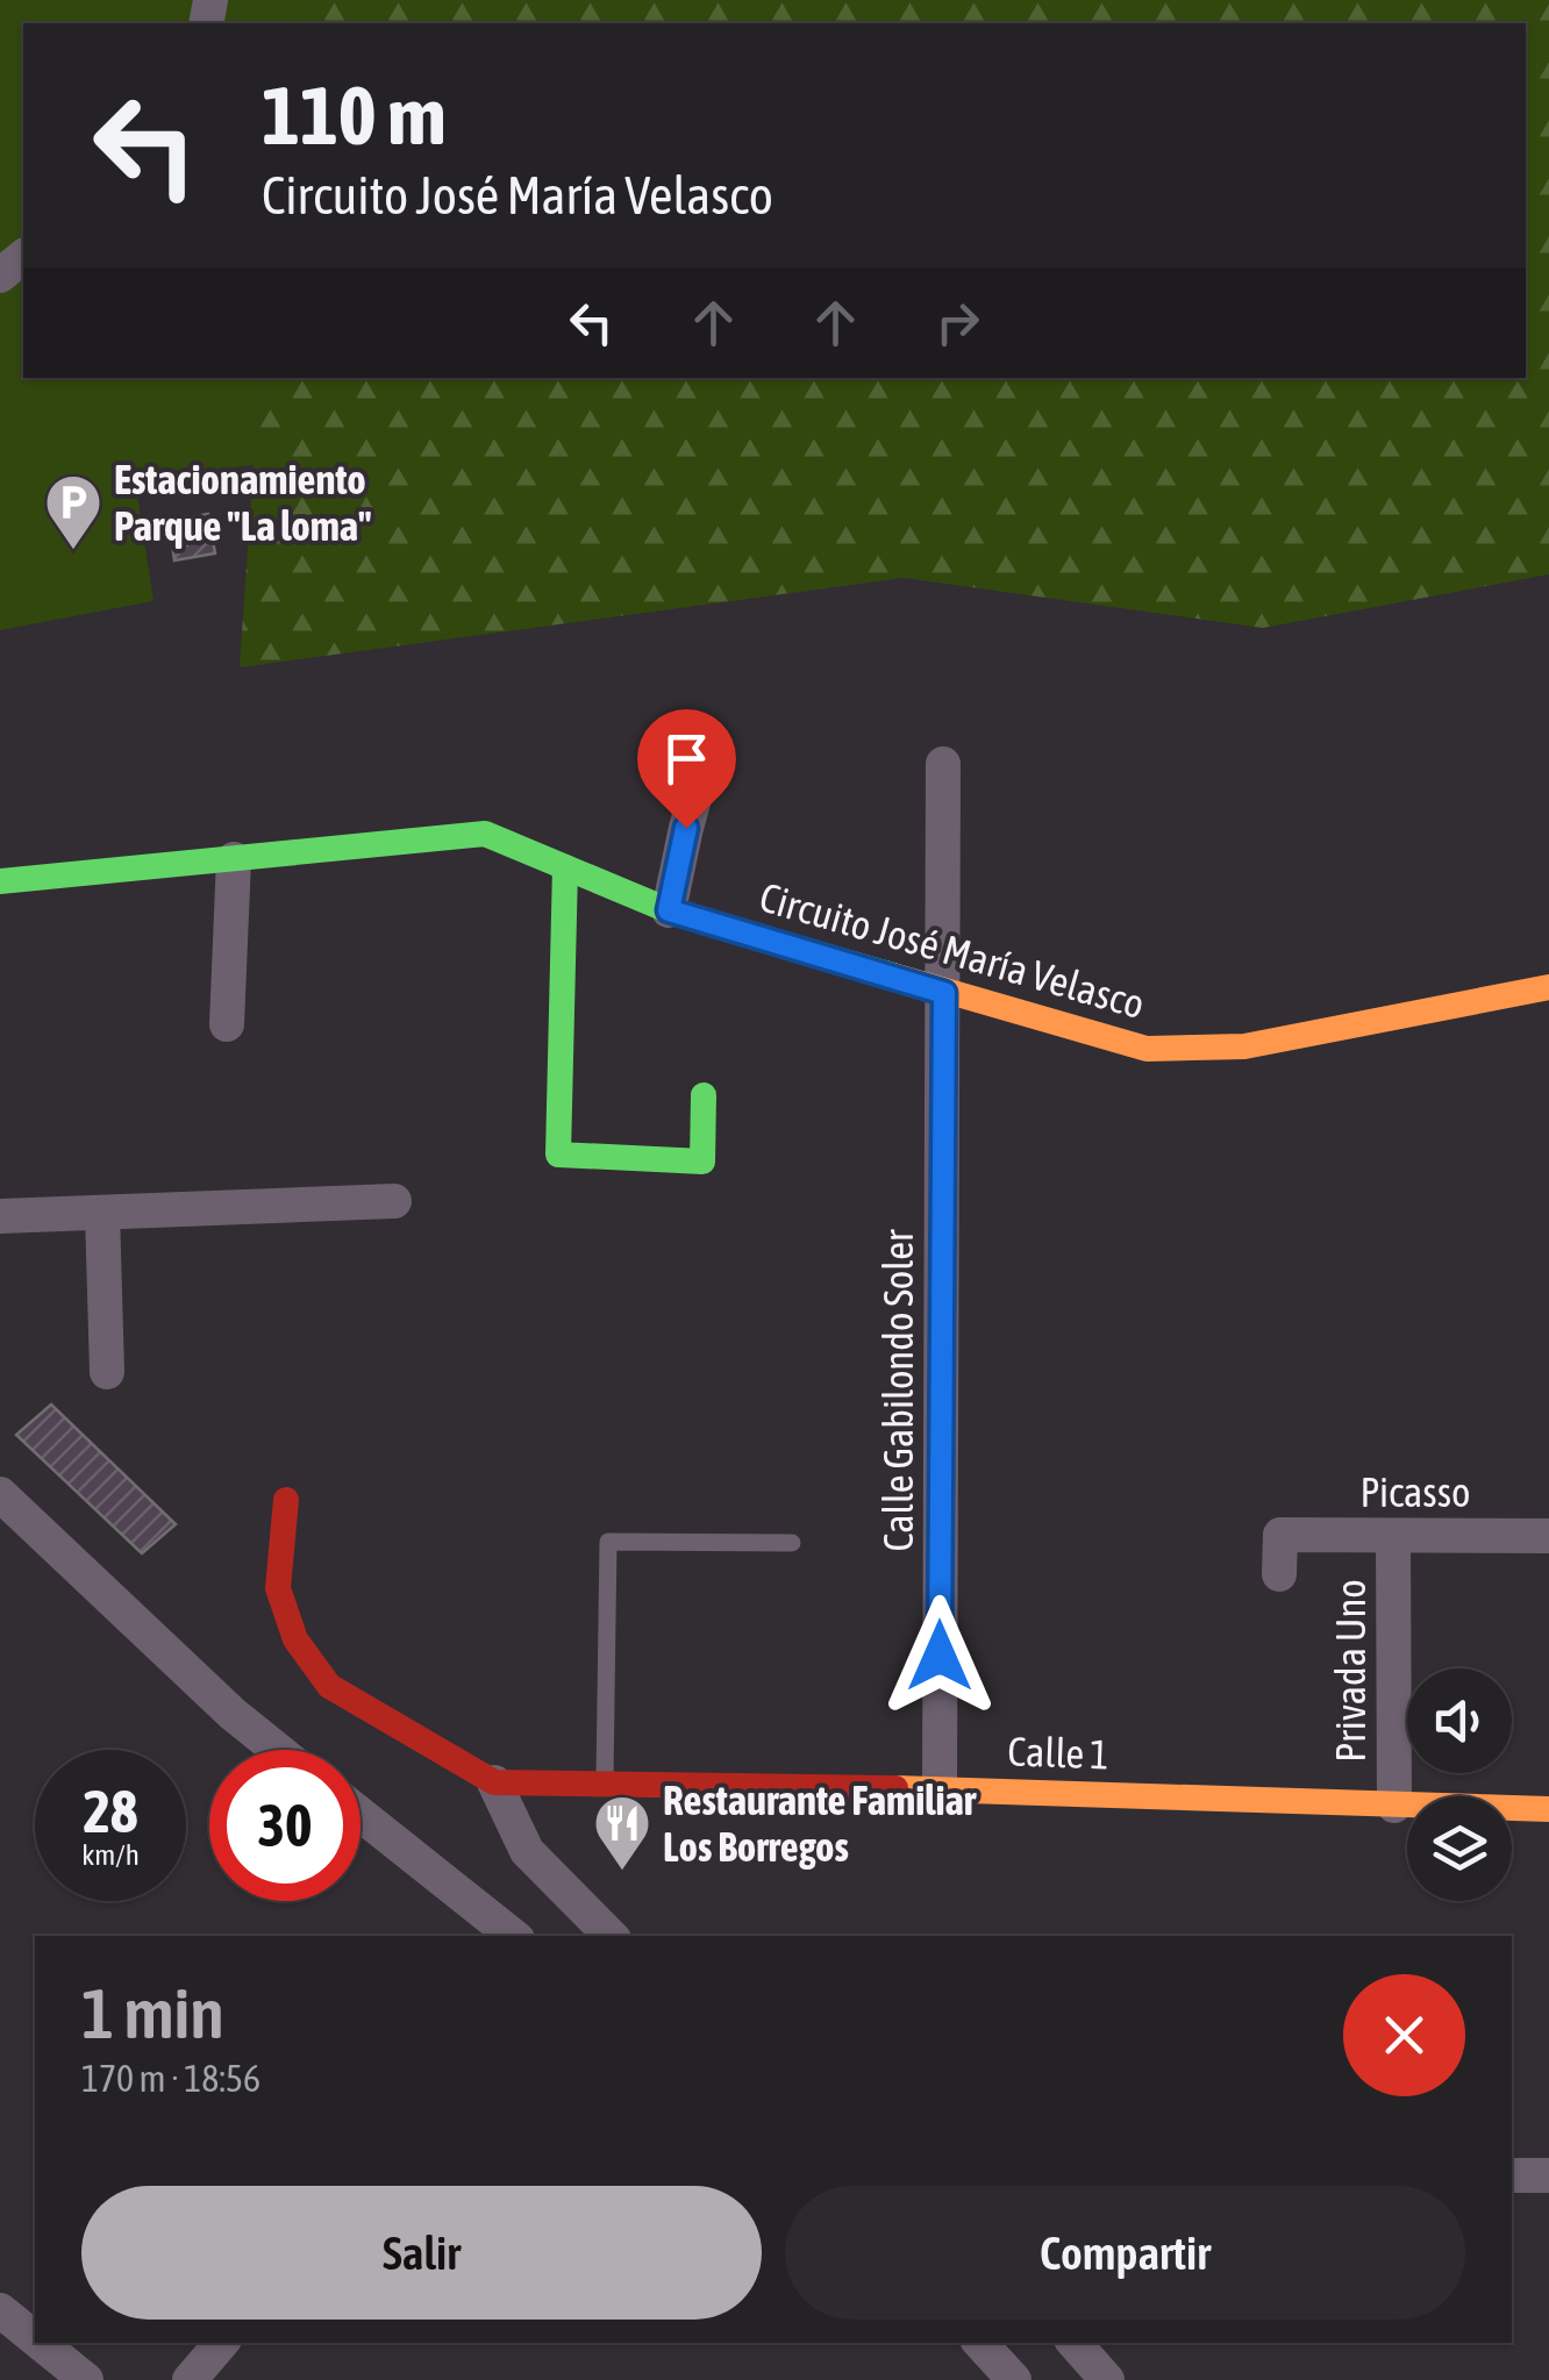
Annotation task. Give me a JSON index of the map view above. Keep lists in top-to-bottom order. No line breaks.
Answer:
{"streets":{"street":["Circuito José María Velasco","Calle Gabilondo Soler","Picasso","Privada Uno","Calle 1"]},"crossings":[["Circuito José María Velasco","Calle Gabilondo Soler"],["Calle Gabilondo Soler","Calle 1"],["Picasso","Privada Uno"],["Privada Uno","Calle 1"]],"places":{"parking":["Estacionamiento Parque \"La loma\""],"restaurant":["Restaurante Familiar Los Borregos"]},"page":{"turn":["110 m","Circuito José María Velasco"],"speed":"28 km/h","limit":"30","heading":["1 min","170 m · 18:56"],"buttons":["Salir","Compartir"]}}
